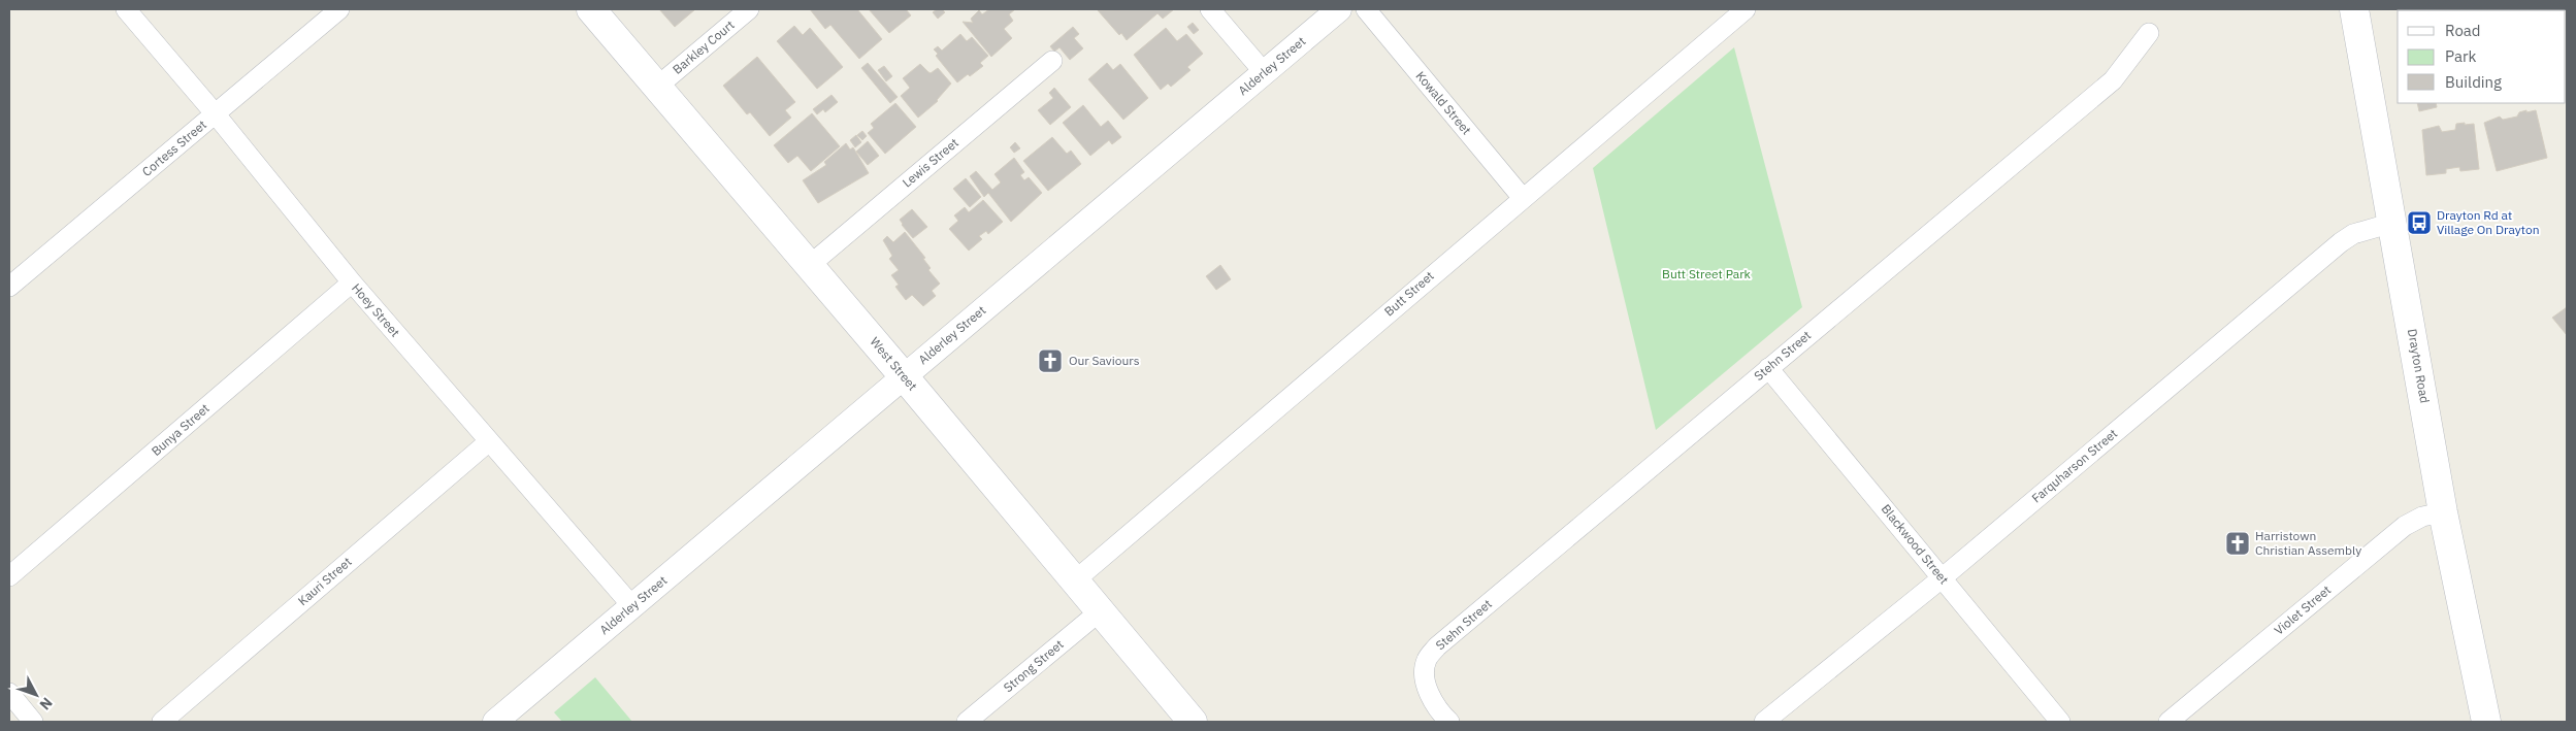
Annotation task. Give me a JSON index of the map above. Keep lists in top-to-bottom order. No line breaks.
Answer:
{"streets":{"main road":["West Street","Drayton Road"],"street":["Barkley Court","Alderley Street","Kowald Street","Cortess Street","Lewis Street","Butt Street","Hoey Street","Stehn Street","Bunya Street","Farquharson Street","Blackwood Street","Kauri Street","Violet Street","Strong Street"]},"crossings":[["Barkley Court","West Street"],["Alderley Street","Hoey Street"],["Alderley Street","West Street"],["Kowald Street","Butt Street"],["Cortess Street","Hoey Street"],["Lewis Street","West Street"],["Butt Street","West Street"],["Hoey Street","Bunya Street"],["Hoey Street","Kauri Street"],["Stehn Street","Blackwood Street"],["West Street","Strong Street"],["Drayton Road","Farquharson Street"],["Drayton Road","Violet Street"],["Farquharson Street","Blackwood Street"]],"parks":["Butt Street Park"],"places":{"bus stop":["Drayton Rd at Village On Drayton"],"church":["Our Saviours","Harristown Christian Assembly"]},"legend":["Road","Park","Building"],"north":"bottom right"}
